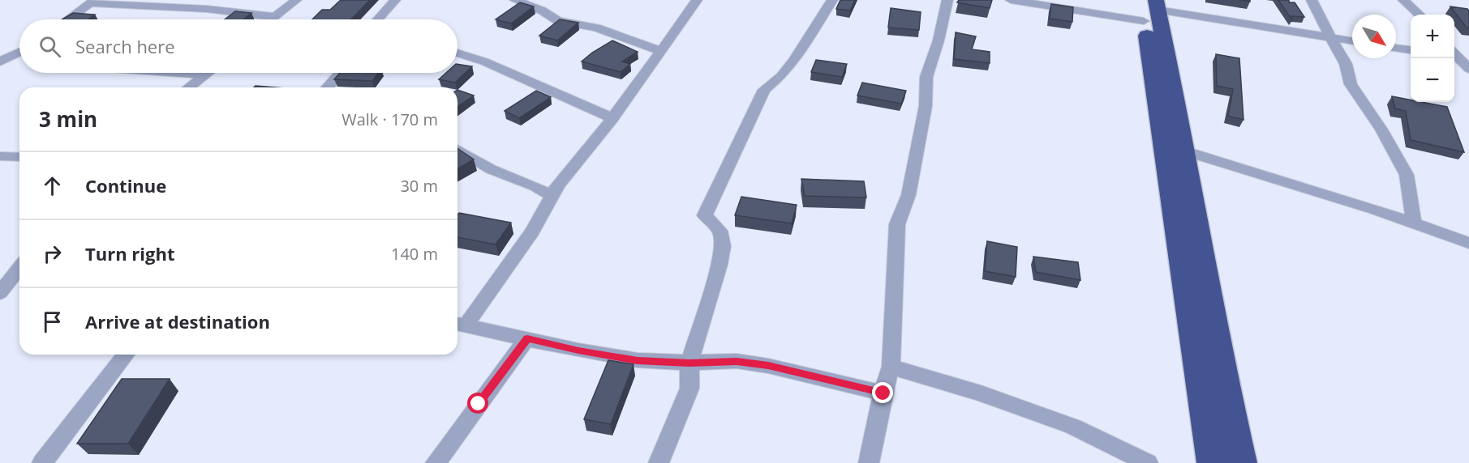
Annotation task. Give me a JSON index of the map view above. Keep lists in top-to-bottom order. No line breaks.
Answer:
{"north":"bottom right","page":{"map_buttons":["+","−"],"search":"Search here","heading":["3 min","Walk · 170 m"],"list":[["Continue","30 m"],["Turn right","140 m"],"Arrive at destination"]}}
